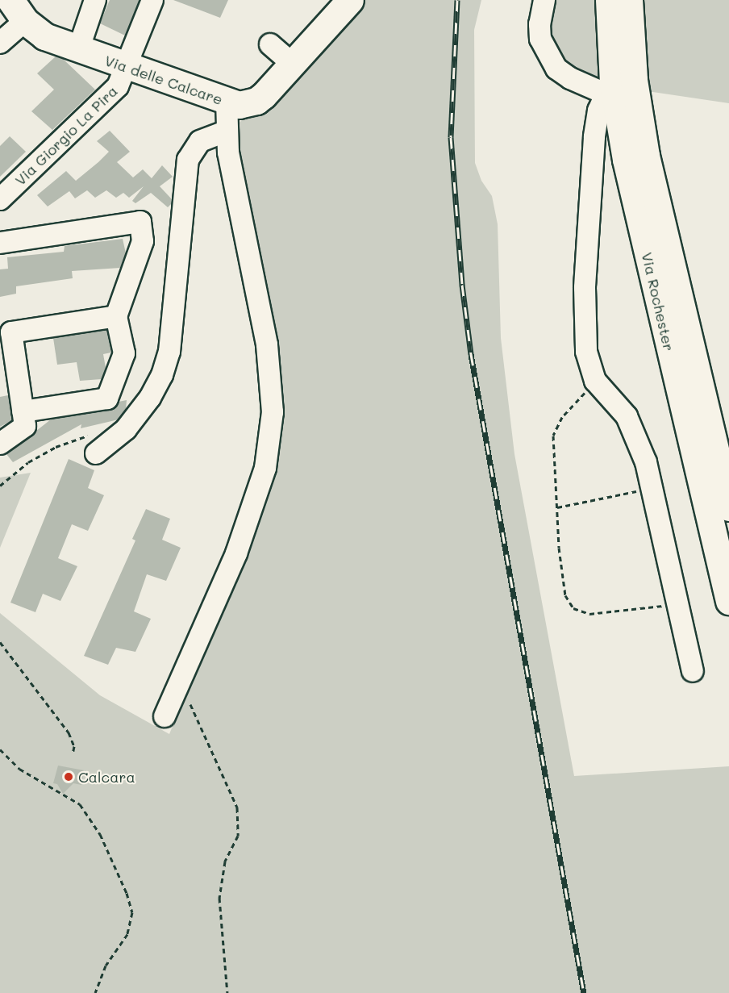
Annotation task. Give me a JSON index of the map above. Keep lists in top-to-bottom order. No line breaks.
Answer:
{"streets":{"main road":["Via delle Calcare","Via Rochester"],"street":["Via Giorgio La Pira"]},"crossings":[["Via delle Calcare","Via Giorgio La Pira"]],"places":["Calcara"]}
